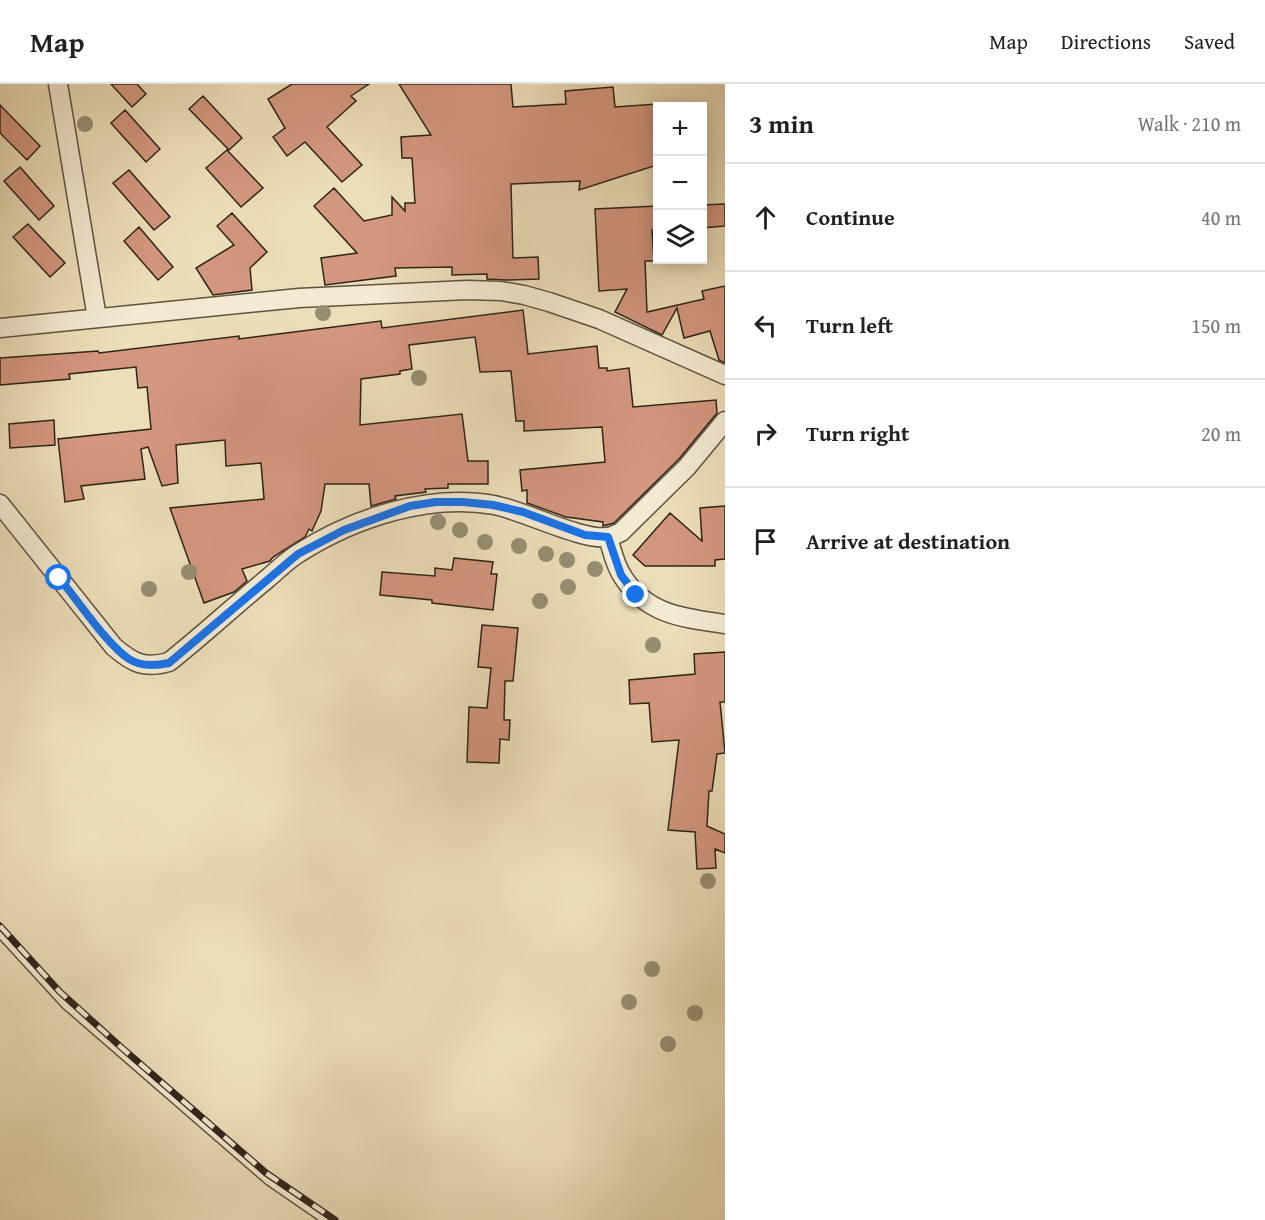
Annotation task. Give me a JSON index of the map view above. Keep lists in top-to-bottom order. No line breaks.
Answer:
{"page":{"header":"Map","nav":["Map","Directions","Saved"],"heading":["3 min","Walk · 210 m"],"map_buttons":["+","−"],"list":[["Continue","40 m"],["Turn left","150 m"],["Turn right","20 m"],"Arrive at destination"]}}
